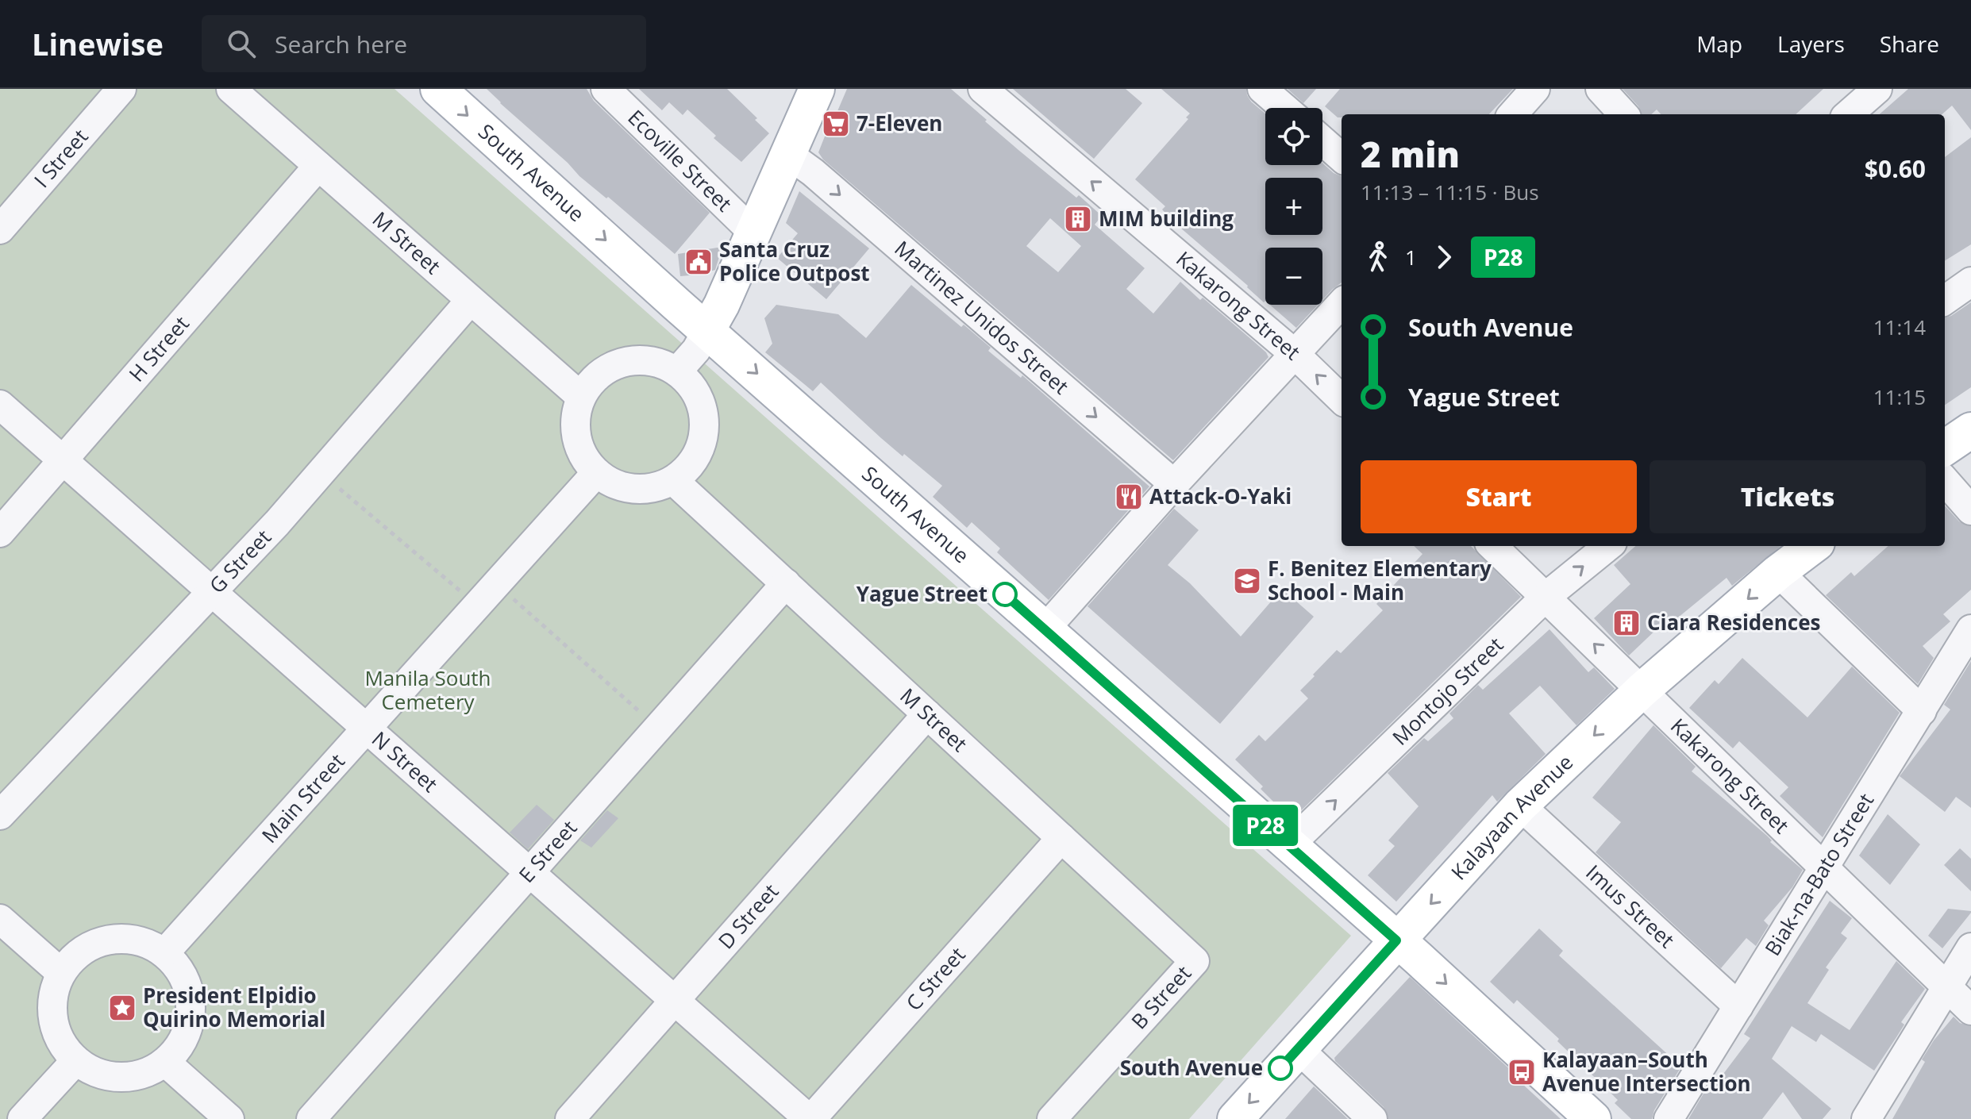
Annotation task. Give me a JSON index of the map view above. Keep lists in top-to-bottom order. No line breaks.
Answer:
{"streets":{"main road":["South Avenue","Kalayaan Avenue"],"street":["I Street","Ecoville Street","M Street","Kakarong Street","Martinez Unidos Street","H Street","G Street","Montojo Street","N Street","Main Street","E Street","Biak-na-Bato Street","Imus Street","D Street","C Street","B Street"]},"crossings":[["South Avenue","Montojo Street"],["South Avenue","Kalayaan Avenue"],["M Street","H Street"],["M Street","G Street"],["M Street","Main Street"],["M Street","E Street"],["M Street","D Street"],["M Street","C Street"],["M Street","B Street"],["Kakarong Street","Montojo Street"],["Kakarong Street","Kalayaan Avenue"],["Kakarong Street","Biak-na-Bato Street"],["H Street","N Street"],["G Street","N Street"],["N Street","Main Street"],["N Street","E Street"],["N Street","D Street"],["N Street","C Street"],["Kalayaan Avenue","Imus Street"],["Biak-na-Bato Street","Imus Street"]],"one_way":["South Avenue","Kakarong Street","Martinez Unidos Street","Montojo Street","Kalayaan Avenue"],"parks":["Manila South Cemetery"],"places":{"supermarket":["7-Eleven"],"building":["MIM building","Ciara Residences"],"public building":["Santa Cruz Police Outpost"],"restaurant":["Attack-O-Yaki"],"school or university":["F. Benitez Elementary School - Main"],"other":["Yague Street","South Avenue"],"place":["President Elpidio Quirino Memorial"],"bus stop":["Kalayaan–South Avenue Intersection"]},"lines":["bus line P28"],"page":{"header":"Linewise","search":"Search here","nav":["Map","Layers","Share"],"on_map":"P28","map_buttons":["+","−"],"heading":["2 min","11:13 – 11:15 · Bus","$0.60"],"legs":["1","P28"],"list":[{"name":"South Avenue","value":"11:14"},{"name":"Yague Street","value":"11:15"}],"buttons":["Start","Tickets"]}}
